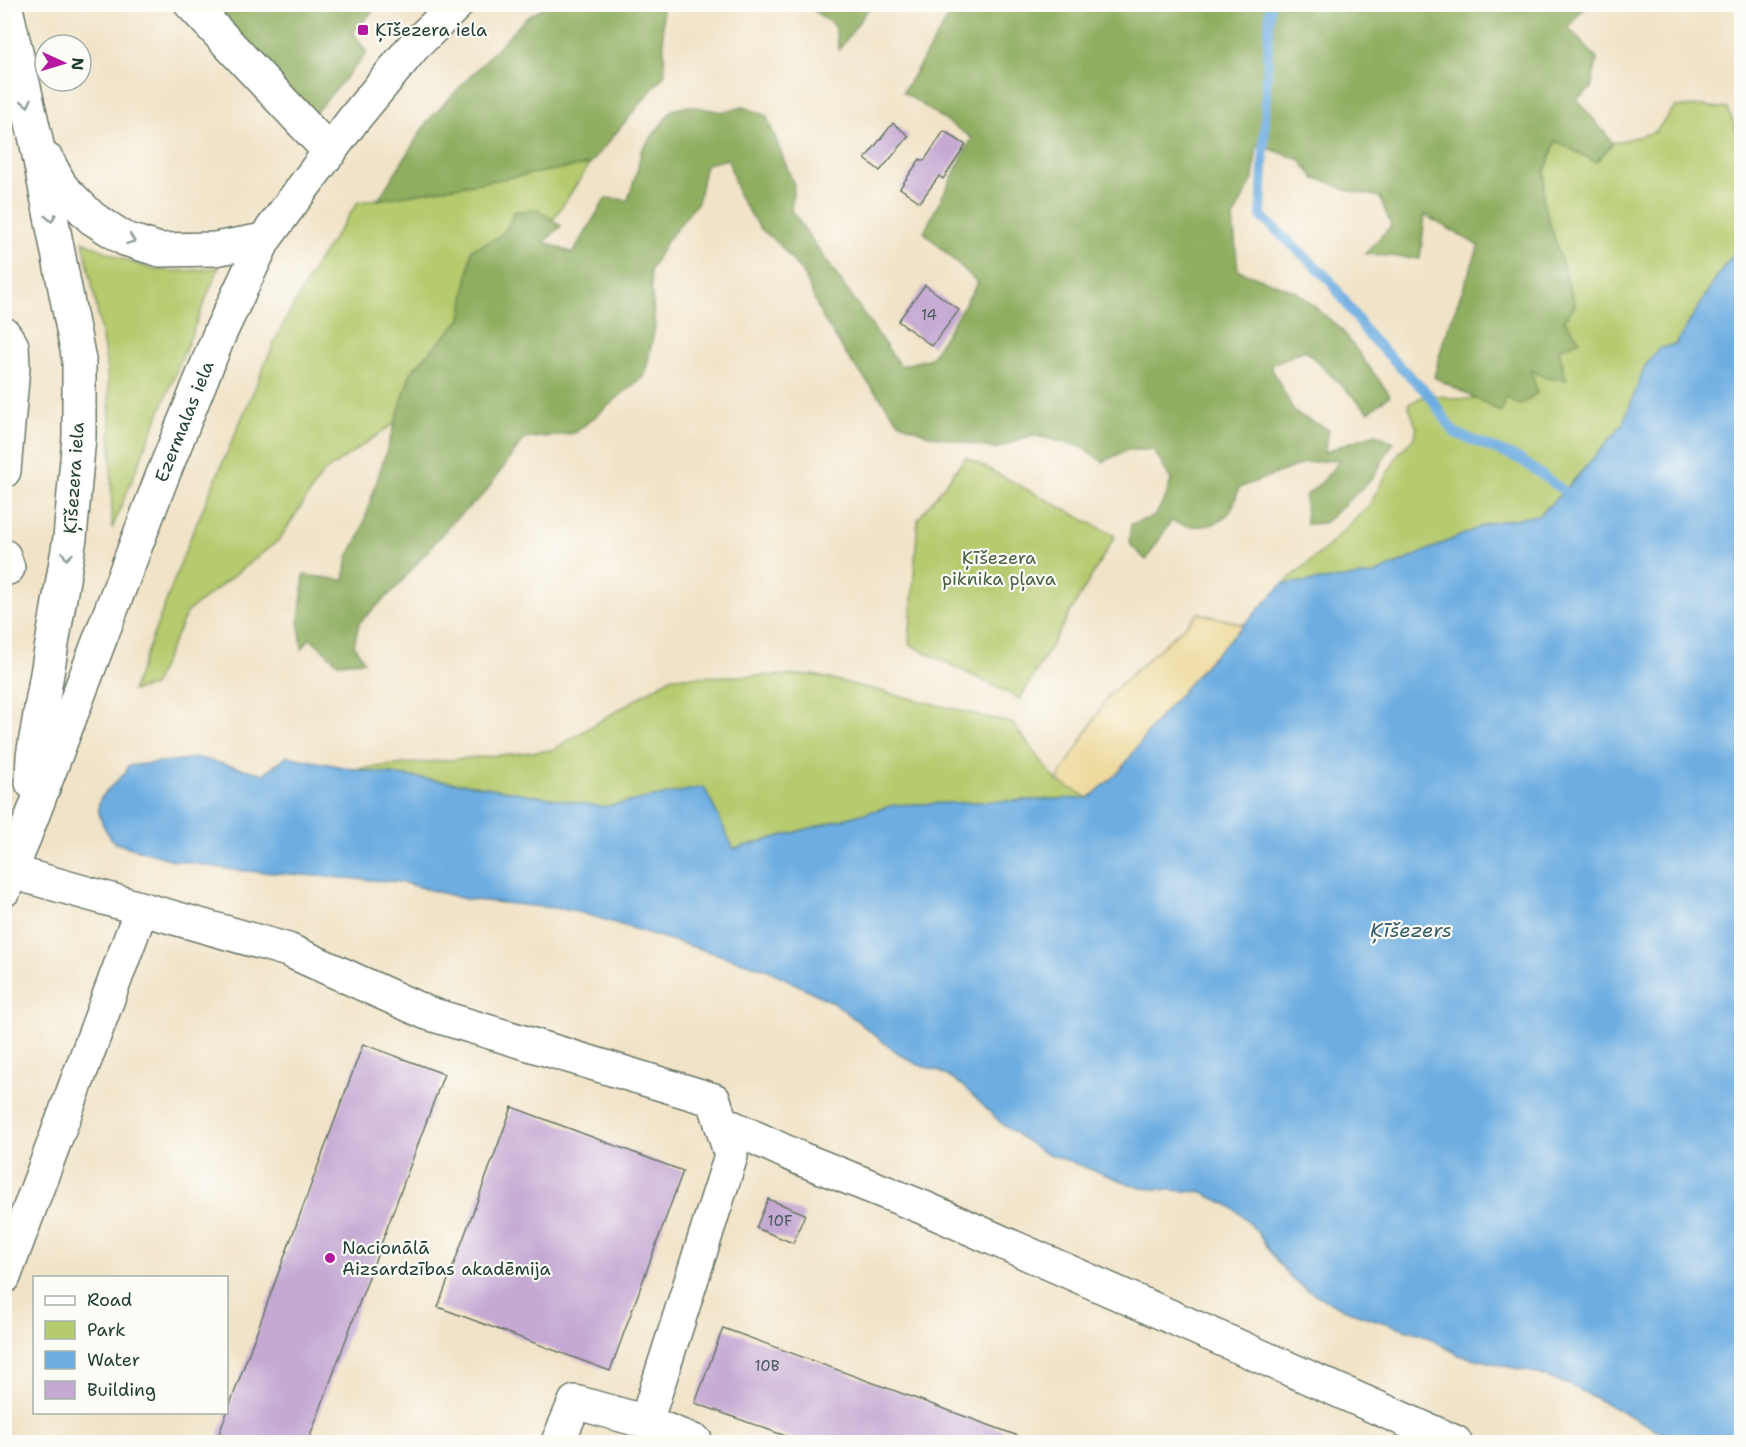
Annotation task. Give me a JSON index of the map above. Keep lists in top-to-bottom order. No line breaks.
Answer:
{"streets":{"street":["Ezermalas iela","Ķīšezera iela"]},"crossings":[["Ezermalas iela","Ķīšezera iela"]],"one_way":["Ķīšezera iela"],"water":["Ķīšezers"],"parks":["Ķīšezera piknika pļava"],"places":{"transit":["Ķīšezera iela"],"other":["Nacionālā Aizsardzības akadēmija"]},"house_numbers":["14","10F","10B"],"legend":["Road","Park","Water","Building"],"north":"right"}
